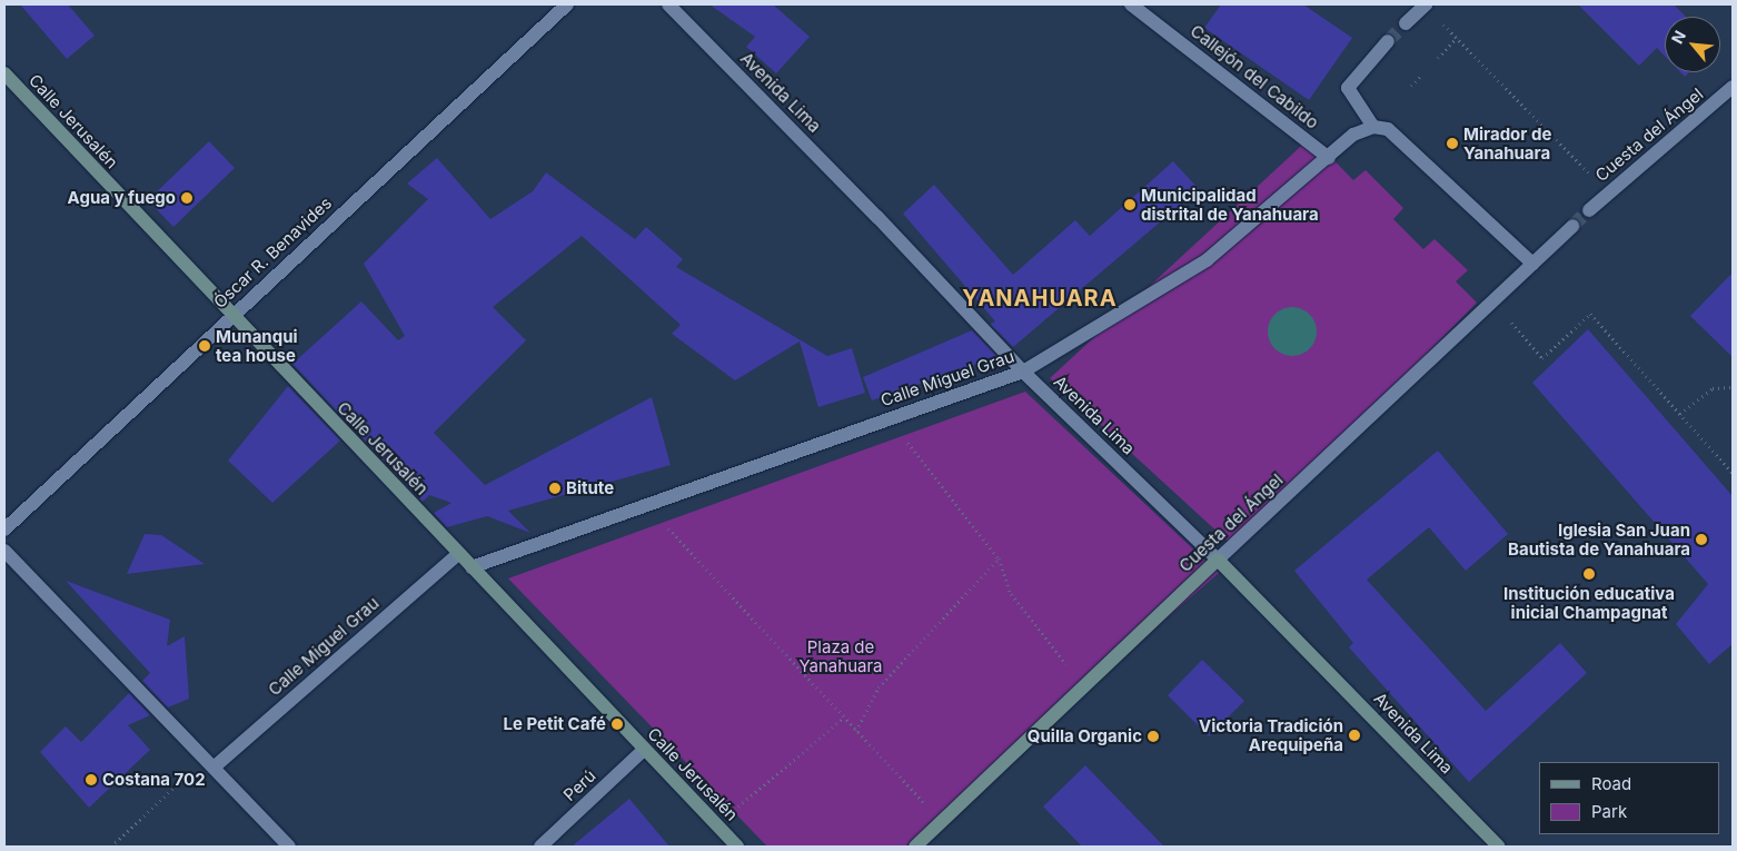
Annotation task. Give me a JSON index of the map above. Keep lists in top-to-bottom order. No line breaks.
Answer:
{"streets":{"street":["Callejón del Cabildo","Avenida Lima","Calle Jerusalén","Cuesta del Ángel","Óscar R. Benavides","Calle Miguel Grau","Perú"]},"crossings":[["Callejón del Cabildo","Calle Miguel Grau"],["Avenida Lima","Cuesta del Ángel"],["Avenida Lima","Calle Miguel Grau"],["Calle Jerusalén","Óscar R. Benavides"],["Calle Jerusalén","Calle Miguel Grau"],["Calle Jerusalén","Perú"]],"districts":["YANAHUARA"],"parks":["Plaza de Yanahuara"],"places":["Mirador de Yanahuara","Agua y fuego","Municipalidad distrital de Yanahuara","Munanqui tea house","Bitute","Iglesia San Juan Bautista de Yanahuara","Institución educativa inicial Champagnat","Le Petit Café","Victoria Tradición Arequipeña","Quilla Organic","Costana 702"],"legend":["Road","Park"],"north":"top left"}
